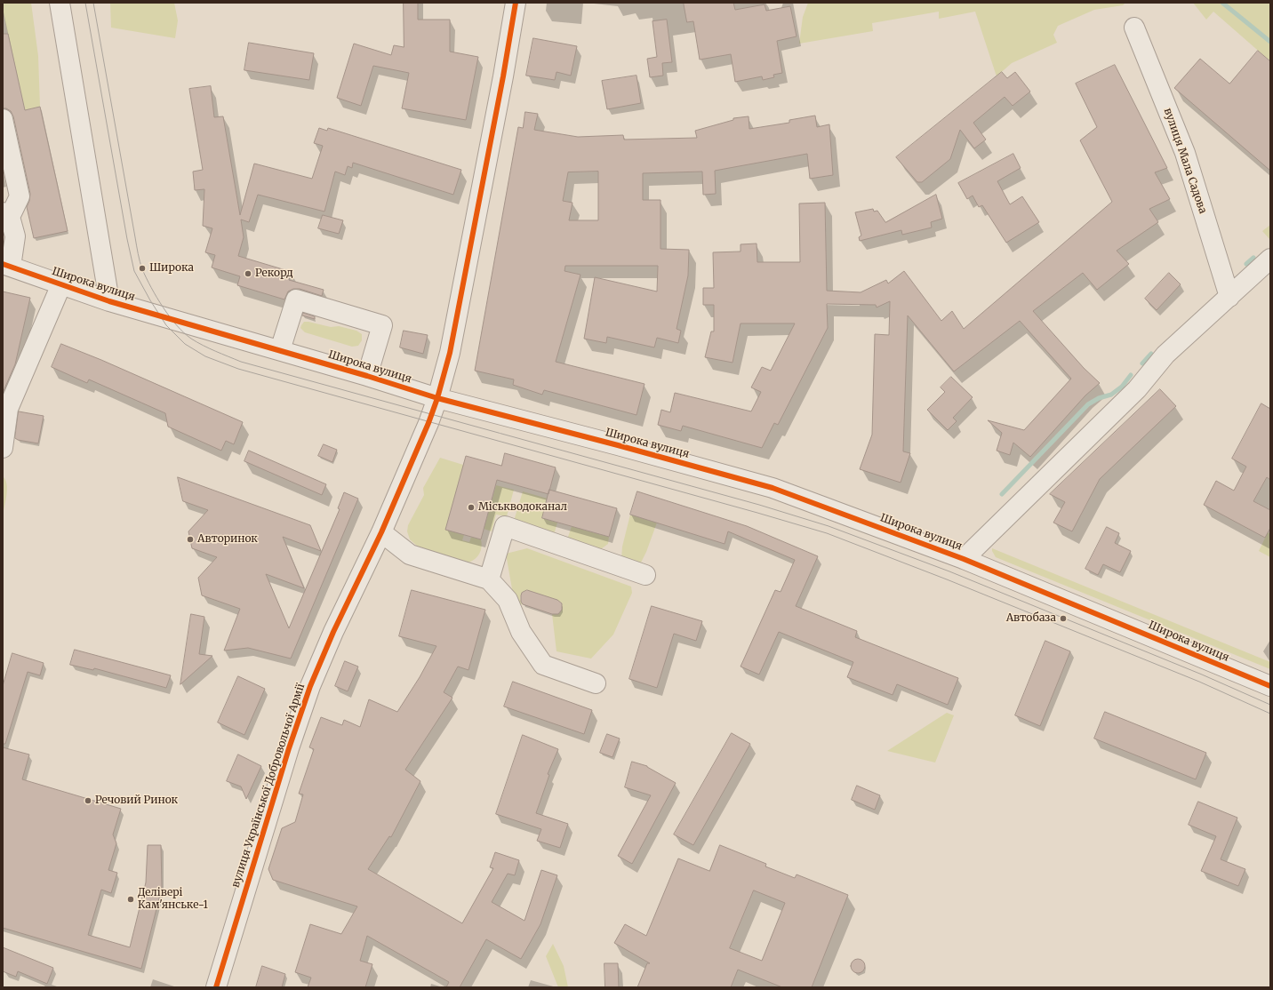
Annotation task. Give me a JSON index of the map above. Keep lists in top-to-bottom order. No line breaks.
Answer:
{"streets":{"street":["вулиця Мала Садова","Широка вулиця","вулиця Української Добровольчої Армії"]},"crossings":[["Широка вулиця","вулиця Української Добровольчої Армії"]],"places":["Широка","Рекорд","Міськводоканал","Авторинок","Автобаза","Речовий Ринок","Делівері Кам'янське-1"]}
